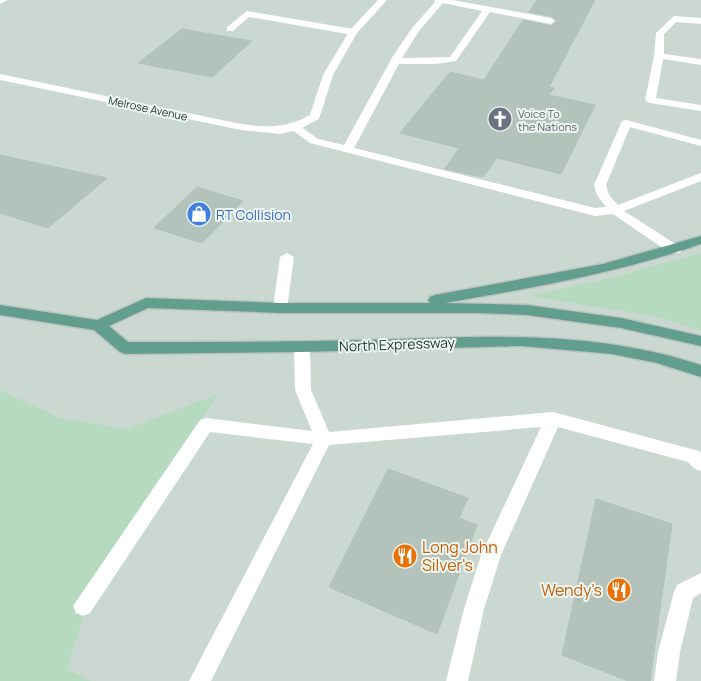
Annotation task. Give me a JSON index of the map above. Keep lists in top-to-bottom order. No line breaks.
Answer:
{"streets":{"main road":["North Expressway"],"street":["Melrose Avenue"]},"places":{"church":["Voice To the Nations"],"shop":["RT Collision"],"restaurant":["Long John Silver's","Wendy's"]}}
